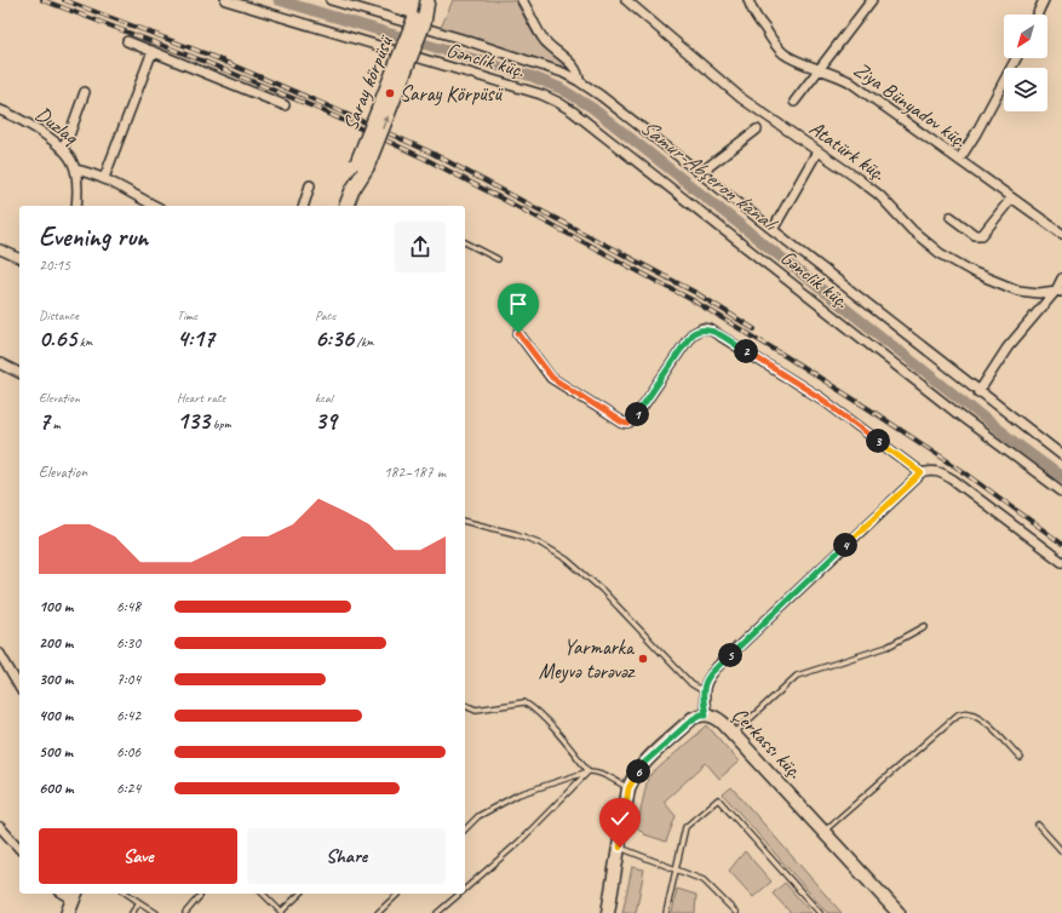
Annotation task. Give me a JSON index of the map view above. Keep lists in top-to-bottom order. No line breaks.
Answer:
{"streets":{"main road":["Saray körpüsü"],"street":["Gənclik küç.","Ziya Bünyadov küç.","Duzlaq","Atatürk küç.","Çerkassı küç."]},"water":["Samur-Abşeron kanalı"],"places":["Saray Körpüsü","Yarmarka Meyvә tәrәvәz"],"north":"bottom left","page":{"heading":["Evening run","20:15"],"stats":[["Distance","0.65 km"],["Time","4:17"],["Pace","6:36 /km"],["Elevation","7 m"],["Heart rate","133 bpm"],["kcal","39"]],"pins":["2","1","3","4","5","6"],"chart":["Elevation","182–187 m"],"list":[{"name":"100 m","note":"6:48"},{"name":"200 m","note":"6:30"},{"name":"300 m","note":"7:04"},{"name":"400 m","note":"6:42"},{"name":"500 m","note":"6:06"},{"name":"600 m","note":"6:24"}],"buttons":["Save","Share"]}}
